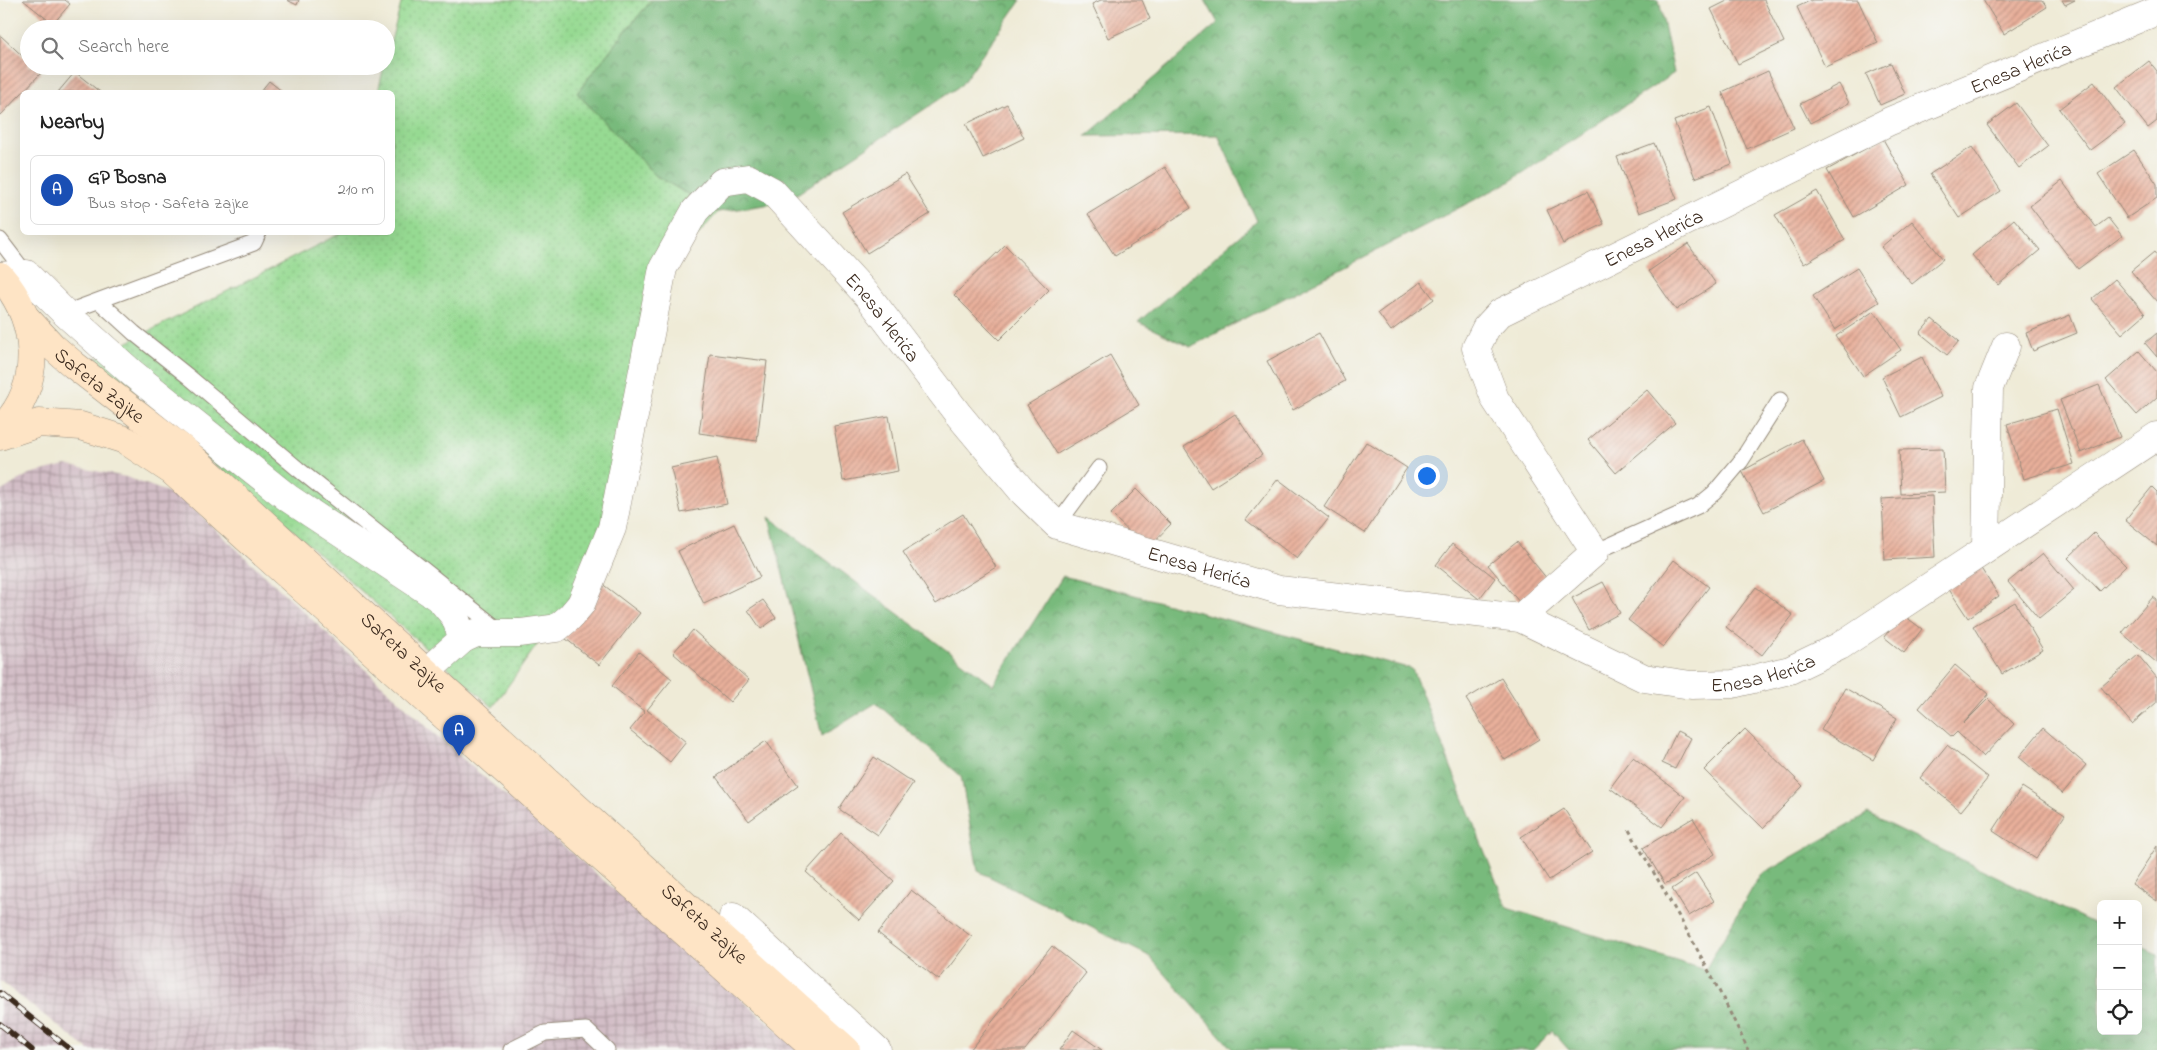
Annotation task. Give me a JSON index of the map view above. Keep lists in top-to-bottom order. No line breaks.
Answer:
{"streets":{"main road":["Safeta Zajke"],"street":["Enesa Herića"]},"page":{"search":"Search here","heading":"Nearby","list":[{"mark":"A","name":"GP Bosna","note":"Bus stop · Safeta Zajke","value":"210 m"}],"pins":"A","map_buttons":["+","−"]}}
